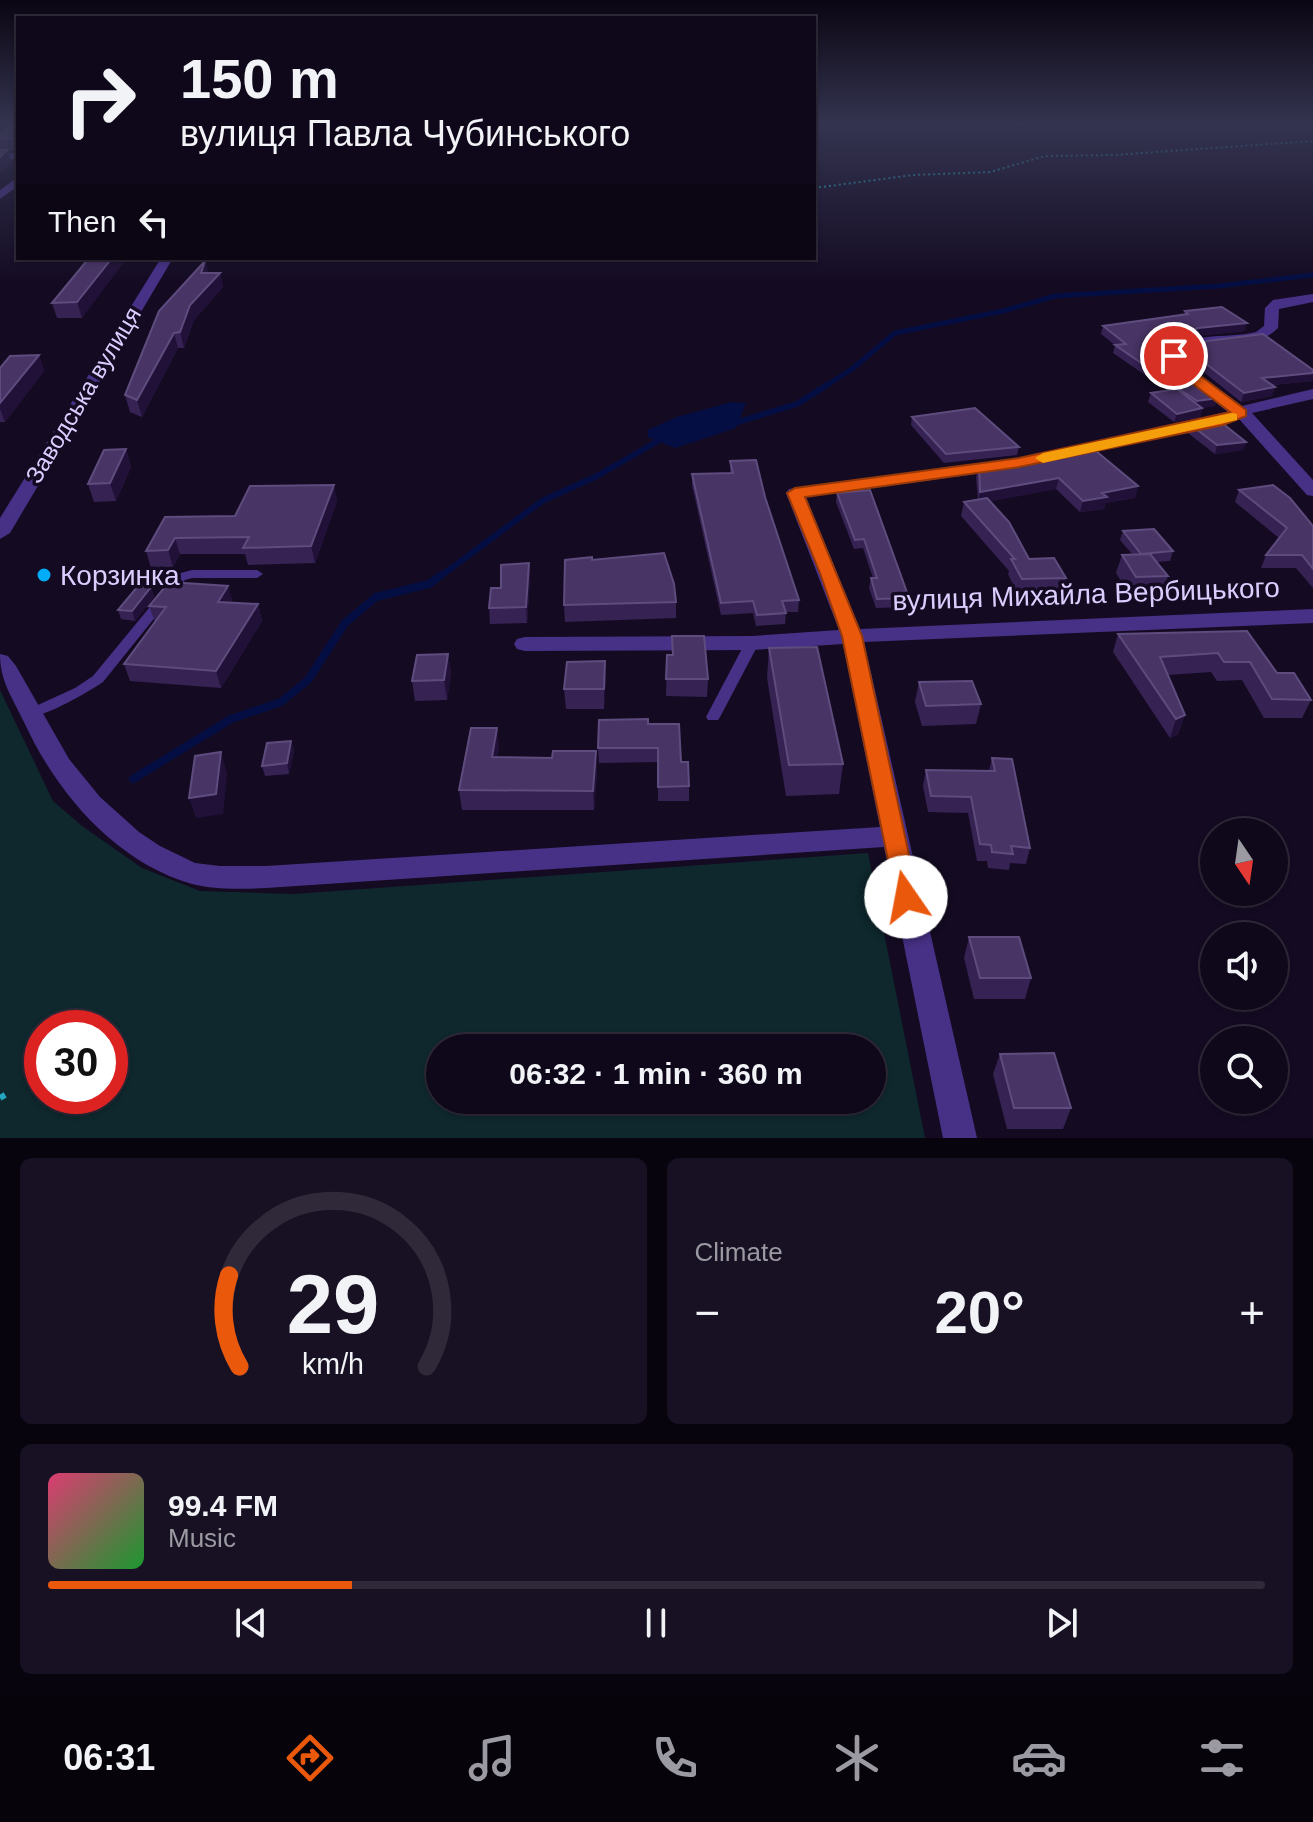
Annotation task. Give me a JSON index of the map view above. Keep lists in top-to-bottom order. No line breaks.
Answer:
{"streets":{"street":["Заводська вулиця","вулиця Михайла Вербицького"]},"places":["Корзинка"],"north":"bottom","page":{"turn":["150 m","вулиця Павла Чубинського"],"then":"Then","limit":"30","trip":"06:32 · 1 min · 360 m","tile":"Climate","heat":["−","20°","+"],"song":["99.4 FM","Music"],"tabs":"06:31","gauge":["29","km/h"]}}
